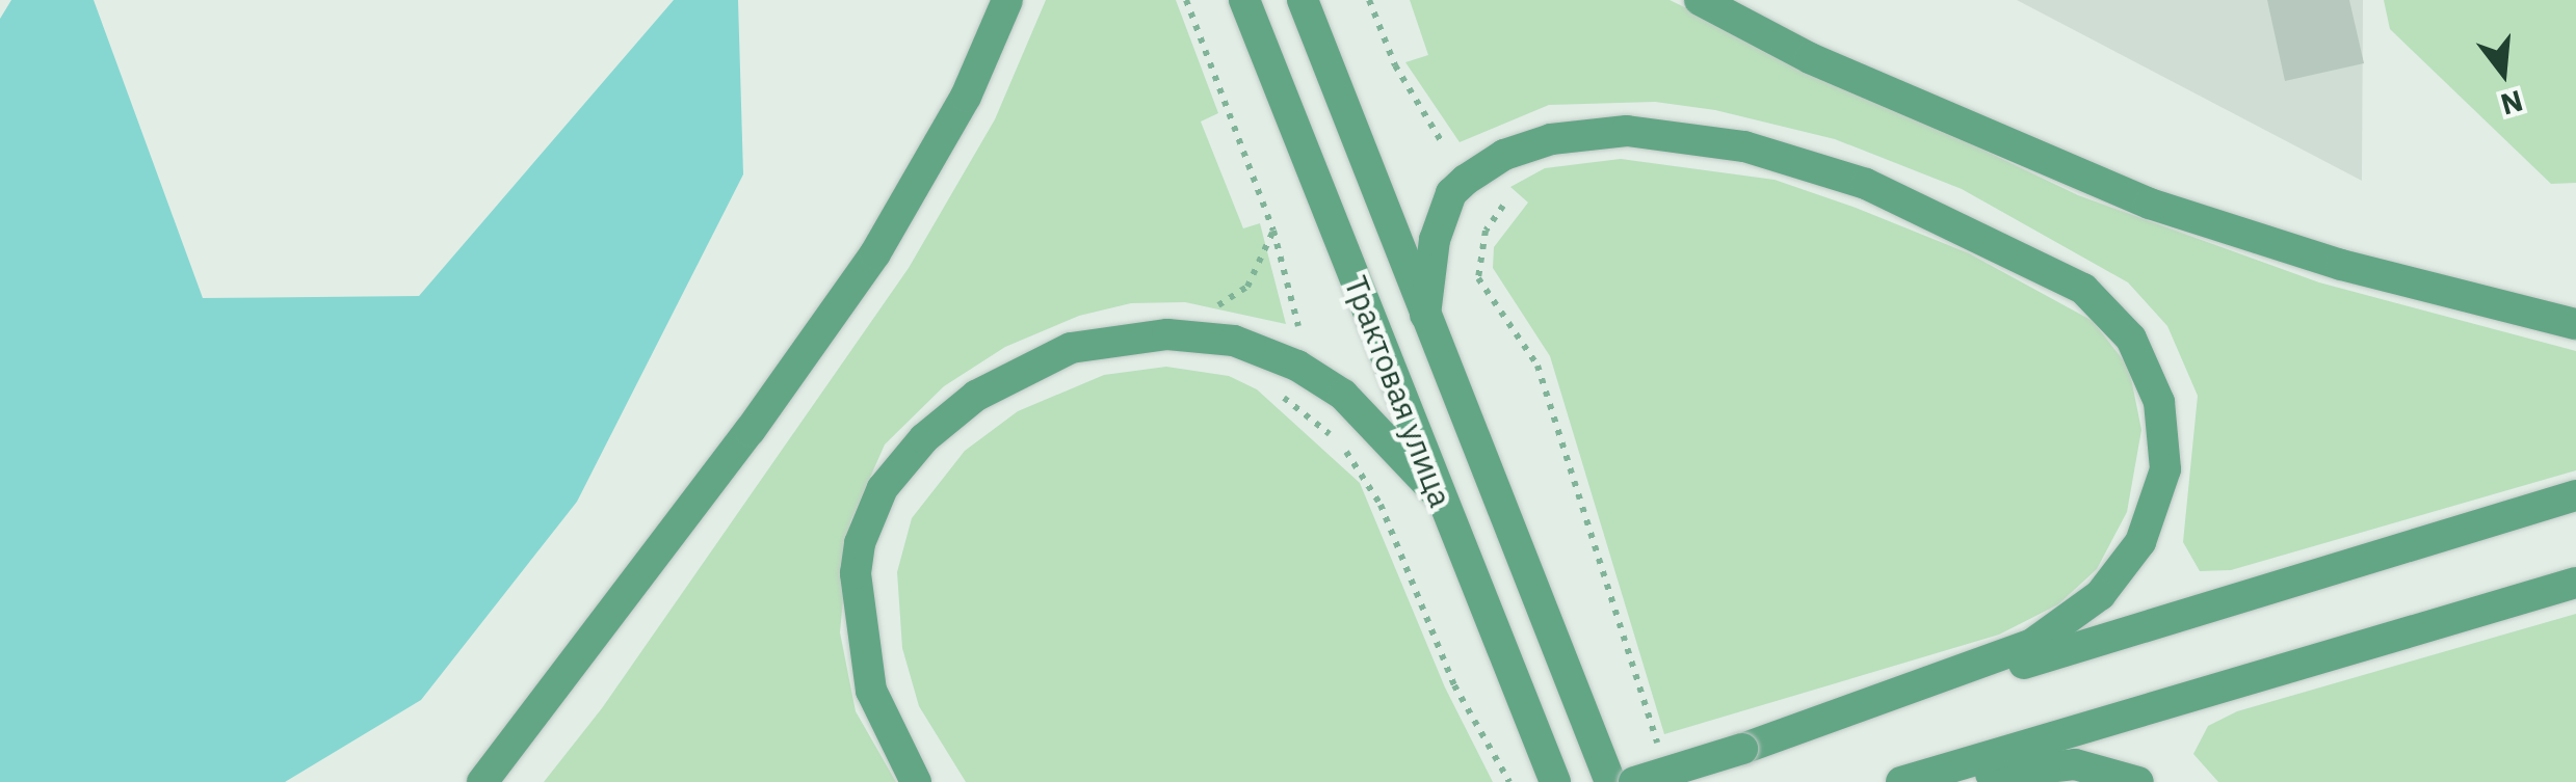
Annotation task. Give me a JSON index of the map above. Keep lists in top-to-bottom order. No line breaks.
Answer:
{"streets":{"main road":["Трактовая улица"]},"north":"bottom"}
